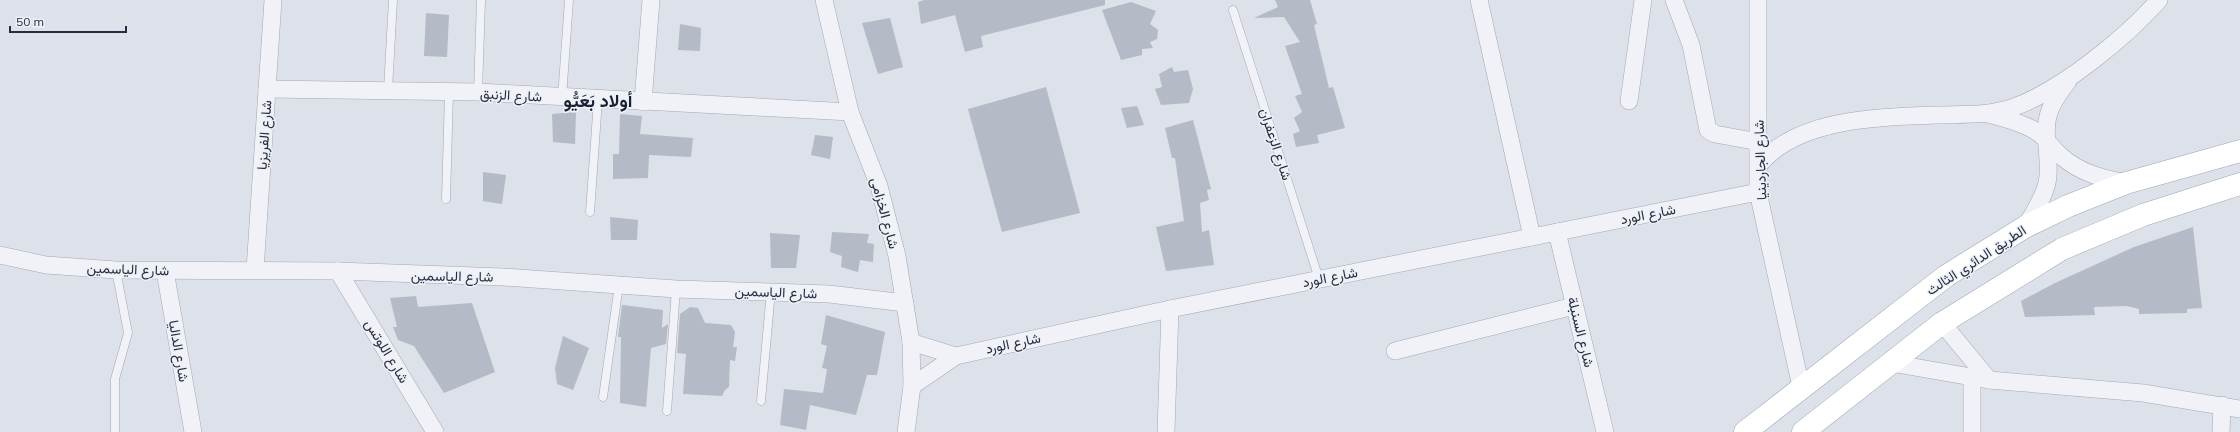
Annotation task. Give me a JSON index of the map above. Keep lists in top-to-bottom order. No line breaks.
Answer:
{"streets":{"main road":["الطريق الدائري الثالث"],"street":["شارع الزنبق","شارع الفريزيا","شارع الجاردينيا","شارع الخزامى","شارع الورد","شارع الياسمين","شارع السنبلة","شارع الداليا","شارع اللوتس"],"lane":["شارع الزعفران"]},"crossings":[["شارع الزنبق","شارع الفريزيا"],["شارع الزنبق","شارع الخزامى"],["شارع الفريزيا","شارع الياسمين"],["شارع الزعفران","شارع الورد"],["شارع الجاردينيا","شارع الورد"],["شارع الجاردينيا","الطريق الدائري الثالث"],["شارع الخزامى","شارع الورد"],["شارع الخزامى","شارع الياسمين"],["شارع الورد","شارع السنبلة"],["شارع الياسمين","شارع الداليا"],["شارع الياسمين","شارع اللوتس"]],"districts":["أولاد بَعَيُّو"],"scale_bar":"50 m"}
